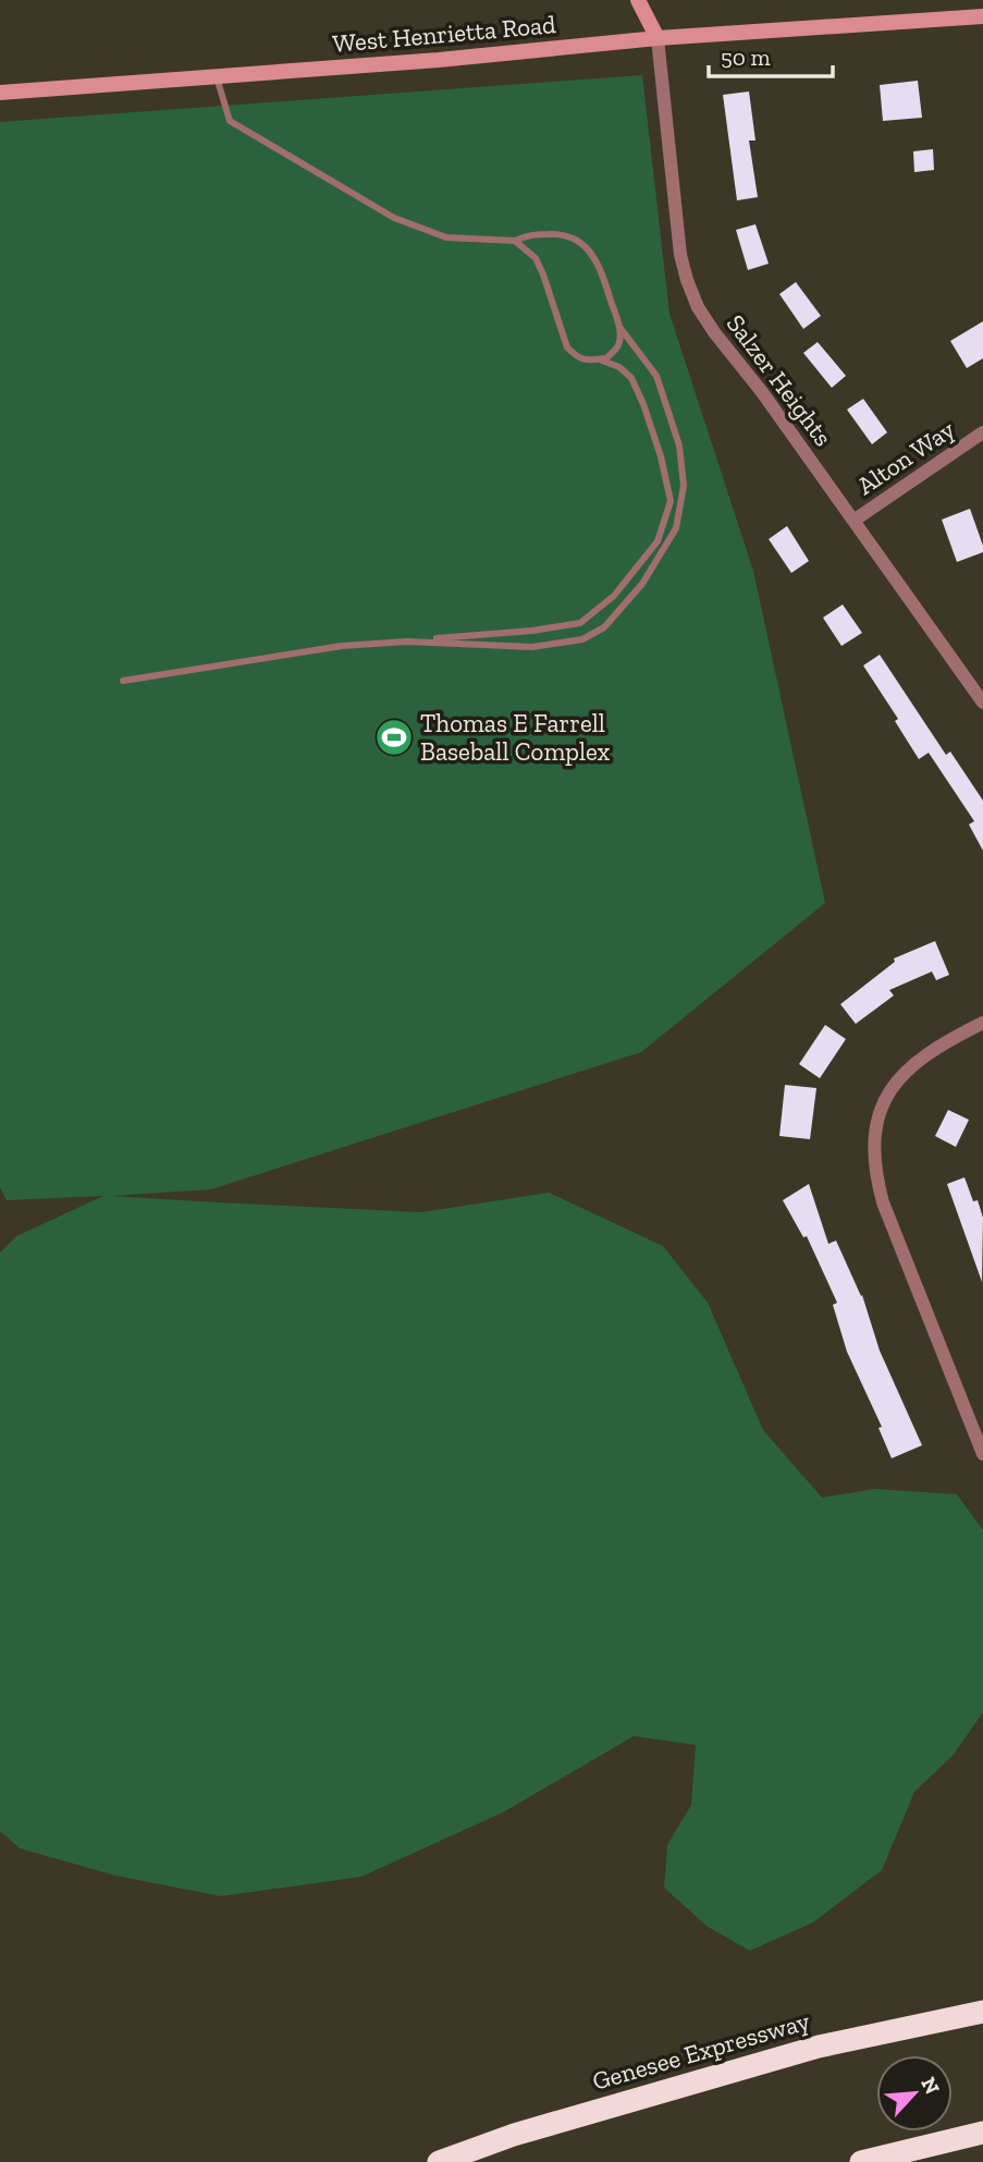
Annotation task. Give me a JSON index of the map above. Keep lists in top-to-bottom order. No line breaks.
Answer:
{"streets":{"highway":["Genesee Expressway"],"main road":["West Henrietta Road"],"street":["Salzer Heights","Alton Way"]},"crossings":[["West Henrietta Road","Salzer Heights"],["Salzer Heights","Alton Way"]],"places":{"sports":["Thomas E Farrell Baseball Complex"]},"scale_bar":"50 m","north":"top right"}
